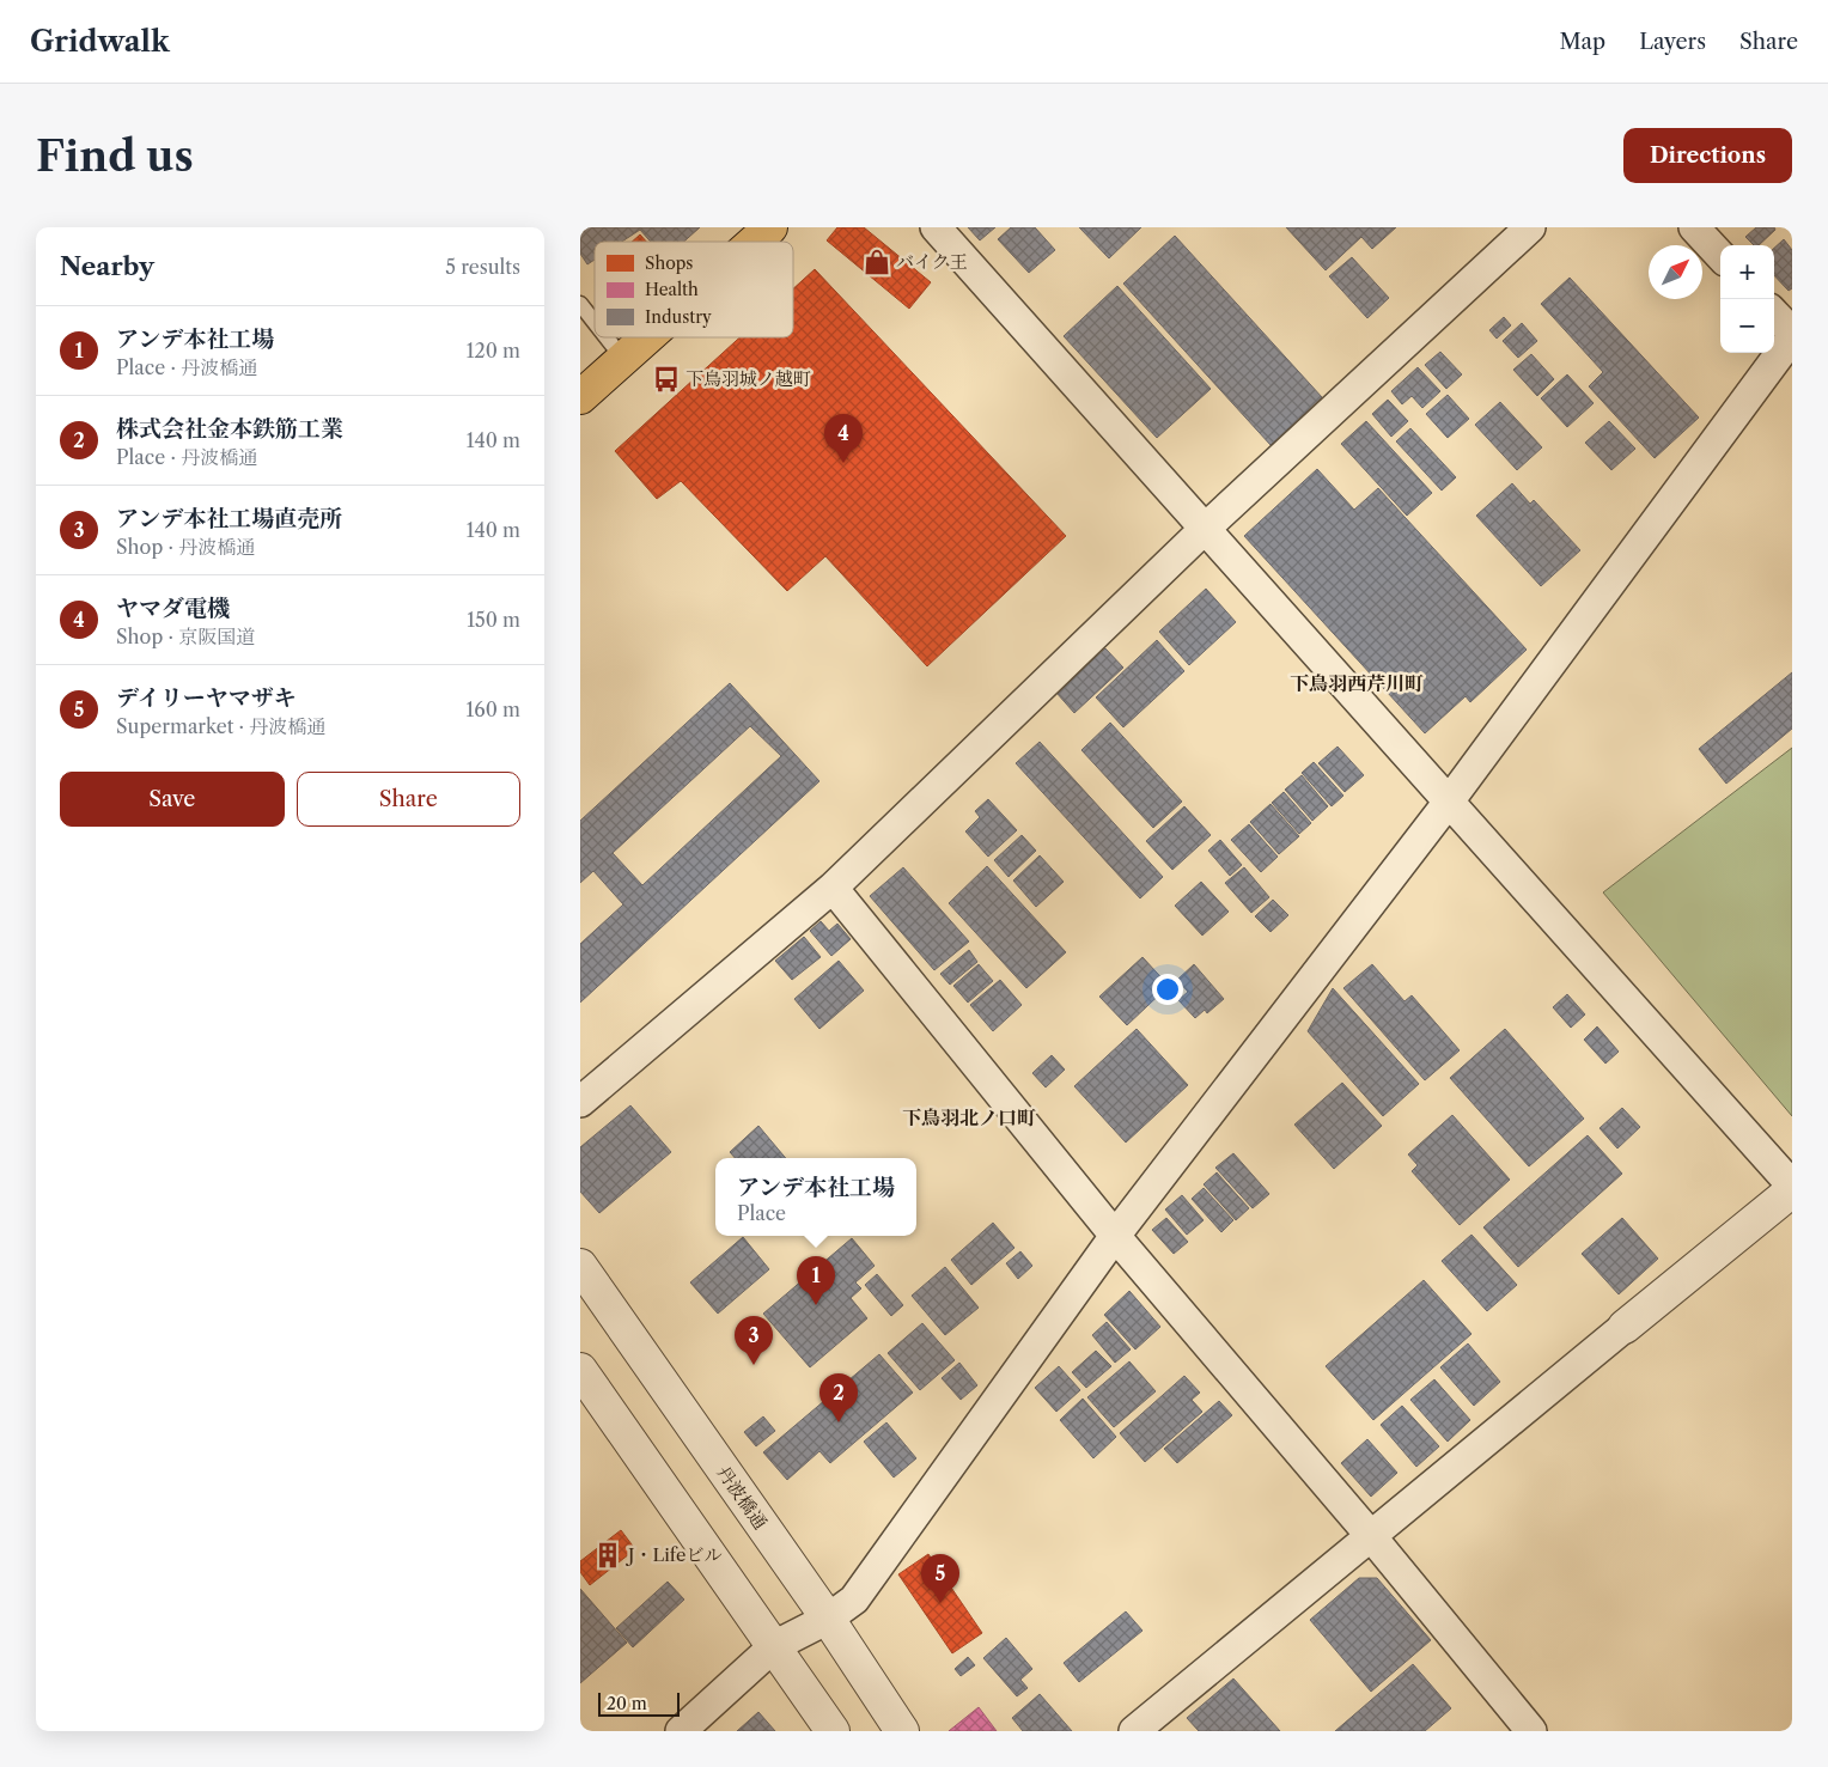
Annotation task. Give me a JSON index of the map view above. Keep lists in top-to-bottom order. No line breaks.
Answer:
{"streets":{"street":["丹波橋通"]},"districts":["下鳥羽西芹川町","下鳥羽北ノ口町"],"places":{"shop":["バイク王"],"bus stop":["下鳥羽城ノ越町"],"building":["J・Lifeビル"]},"legend":["Shops","Health","Industry"],"scale_bar":"20 m","north":"top right","page":{"header":"Gridwalk","nav":["Map","Layers","Share"],"buttons":["Directions",["Save","Share"]],"title":"Find us","heading":["Nearby","5 results"],"map_buttons":["+","−"],"list":[{"mark":"1","name":"アンデ本社工場","note":"Place · 丹波橋通","value":"120 m"},{"mark":"2","name":"株式会社金本鉄筋工業","note":"Place · 丹波橋通","value":"140 m"},{"mark":"3","name":"アンデ本社工場直売所","note":"Shop · 丹波橋通","value":"140 m"},{"mark":"4","name":"ヤマダ電機","note":"Shop · 京阪国道","value":"150 m"},{"mark":"5","name":"デイリーヤマザキ","note":"Supermarket · 丹波橋通","value":"160 m"}],"pins":["4","1","3","2","5"],"popup":["アンデ本社工場","Place"],"scale":"20 m"}}
